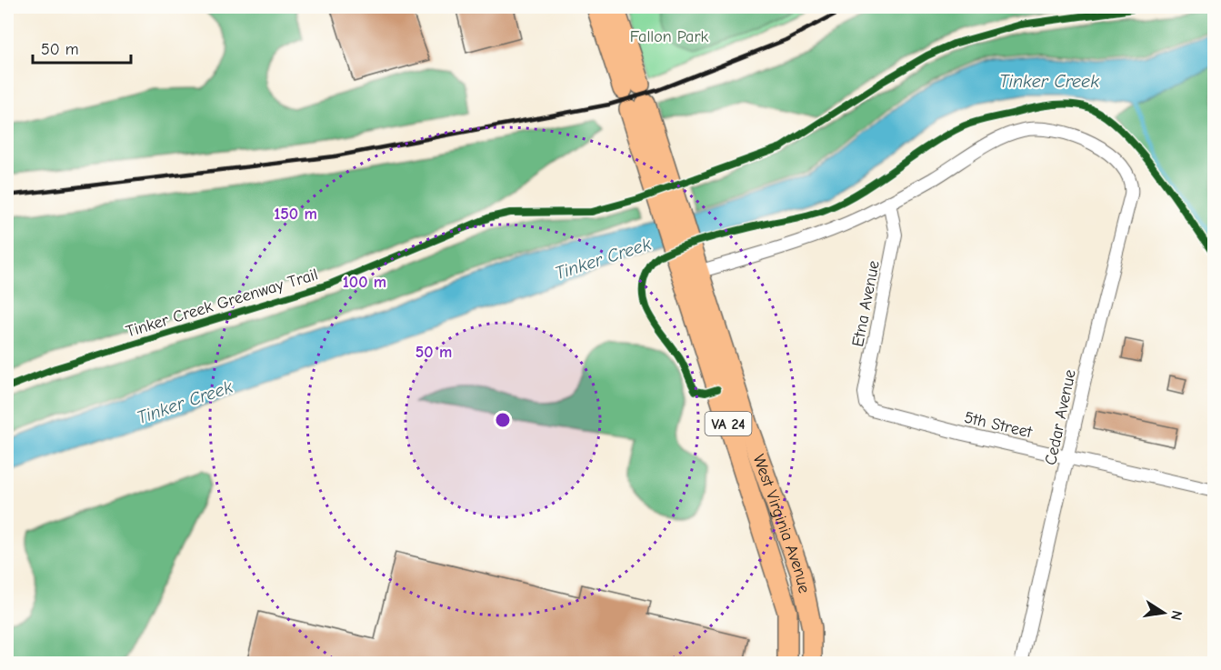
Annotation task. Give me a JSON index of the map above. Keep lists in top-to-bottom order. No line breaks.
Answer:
{"streets":{"main road":["VA 24","West Virginia Avenue"],"street":["Etna Avenue","Cedar Avenue","5th Street"],"cycle path":["Tinker Creek Greenway Trail"]},"crossings":[["Etna Avenue","Cedar Avenue"],["Etna Avenue","5th Street"],["Cedar Avenue","5th Street"]],"water":["Tinker Creek"],"parks":["Fallon Park"],"scale_bar":"50 m","north":"right","rings":["150 m","100 m","50 m"]}
